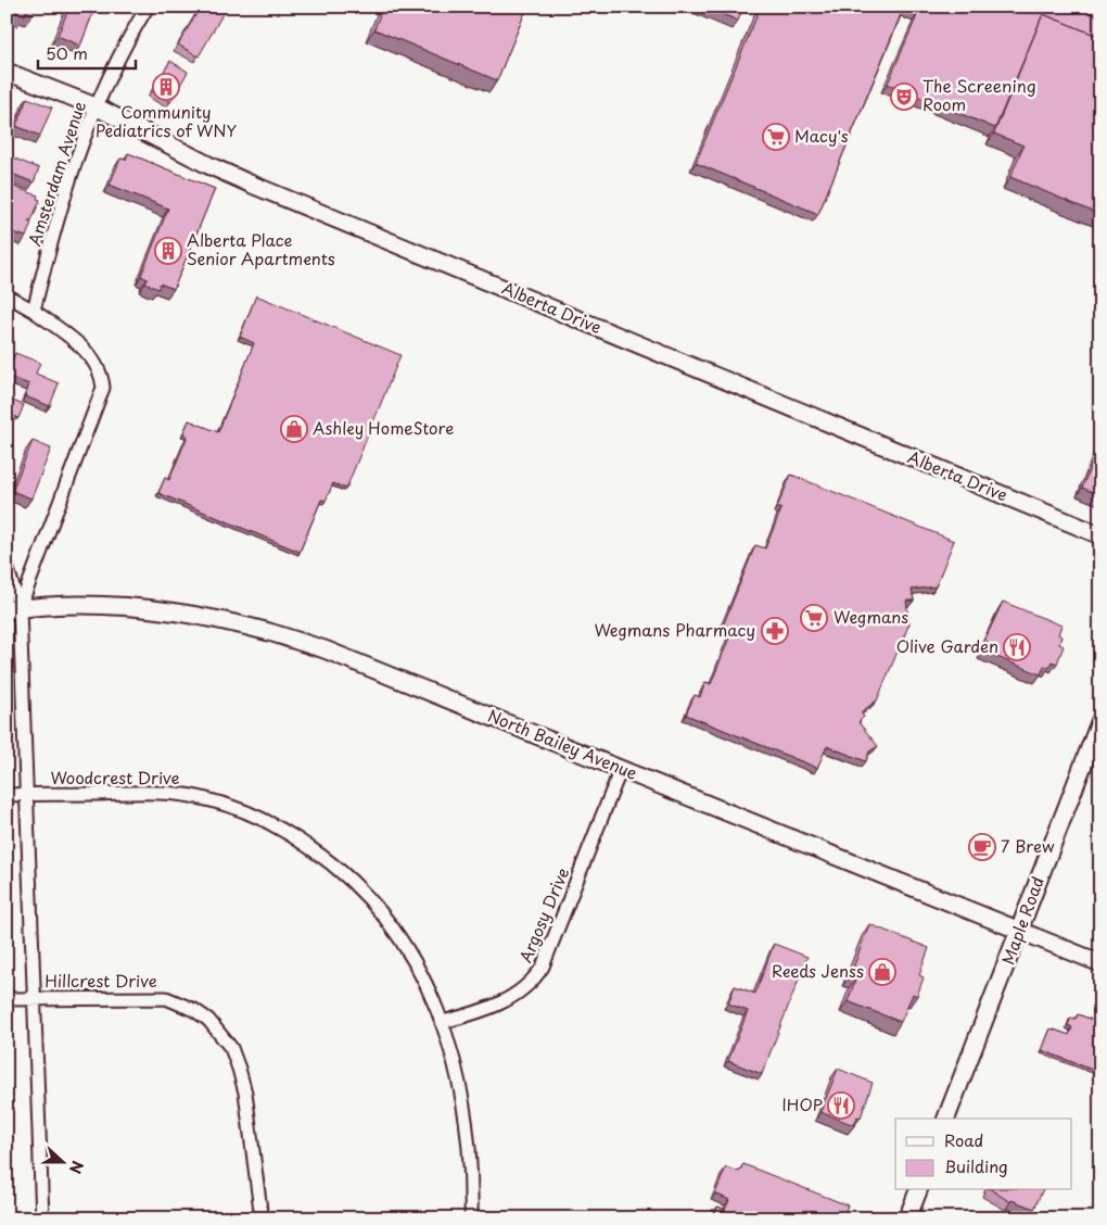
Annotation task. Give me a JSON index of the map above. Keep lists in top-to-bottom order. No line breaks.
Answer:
{"streets":{"street":["Amsterdam Avenue","Alberta Drive","North Bailey Avenue","Woodcrest Drive","Argosy Drive","Maple Road","Hillcrest Drive"]},"crossings":[["Amsterdam Avenue","Alberta Drive"],["North Bailey Avenue","Argosy Drive"],["North Bailey Avenue","Maple Road"],["Woodcrest Drive","Argosy Drive"]],"places":{"building":["Community Pediatrics of WNY","Alberta Place Senior Apartments"],"theatre":["The Screening Room"],"supermarket":["Macy's","Wegmans"],"shop":["Ashley HomeStore","Reeds Jenss"],"pharmacy":["Wegmans Pharmacy"],"restaurant":["Olive Garden","IHOP"],"cafe":["7 Brew"]},"legend":["Road","Building"],"scale_bar":"50 m","north":"right"}
